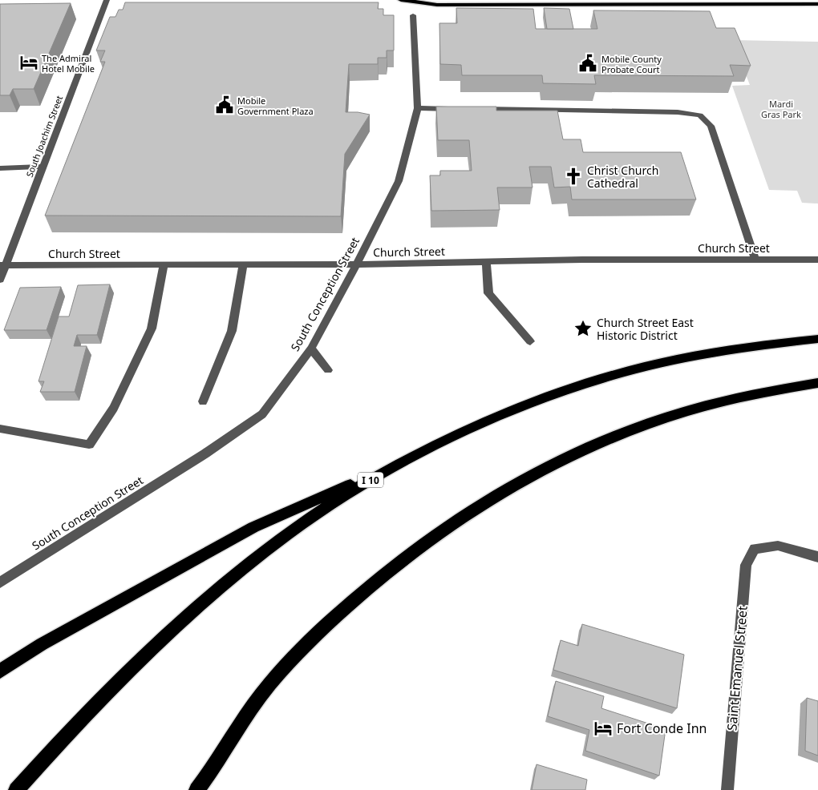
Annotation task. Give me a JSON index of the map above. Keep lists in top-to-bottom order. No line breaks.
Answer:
{"streets":{"highway":["I 10"],"street":["South Joachim Street","Church Street","South Conception Street","Saint Emanuel Street"]},"crossings":[["South Joachim Street","Church Street"],["Church Street","South Conception Street"]],"parks":["Mardi Gras Park"],"places":{"hotel":["The Admiral Hotel Mobile","Fort Conde Inn"],"public building":["Mobile County Probate Court","Mobile Government Plaza"],"church":["Christ Church Cathedral"],"place":["Church Street East Historic District"]}}
